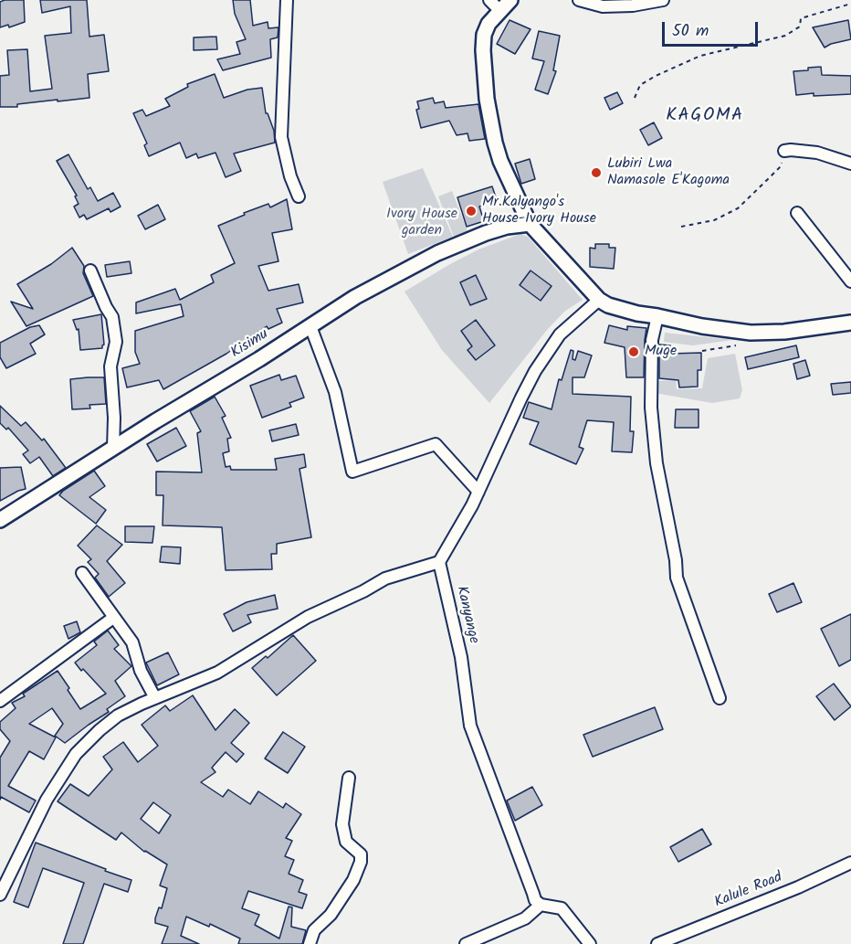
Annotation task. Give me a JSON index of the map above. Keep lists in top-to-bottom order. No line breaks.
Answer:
{"streets":{"street":["Kisimu","Kanyange","Kalule Road"]},"districts":["KAGOMA"],"parks":["Ivory House garden"],"places":["Lubiri Lwa Namasole E'Kagoma","Mr.Kalyango's House-Ivory House","Muge"],"scale_bar":"50 m"}
